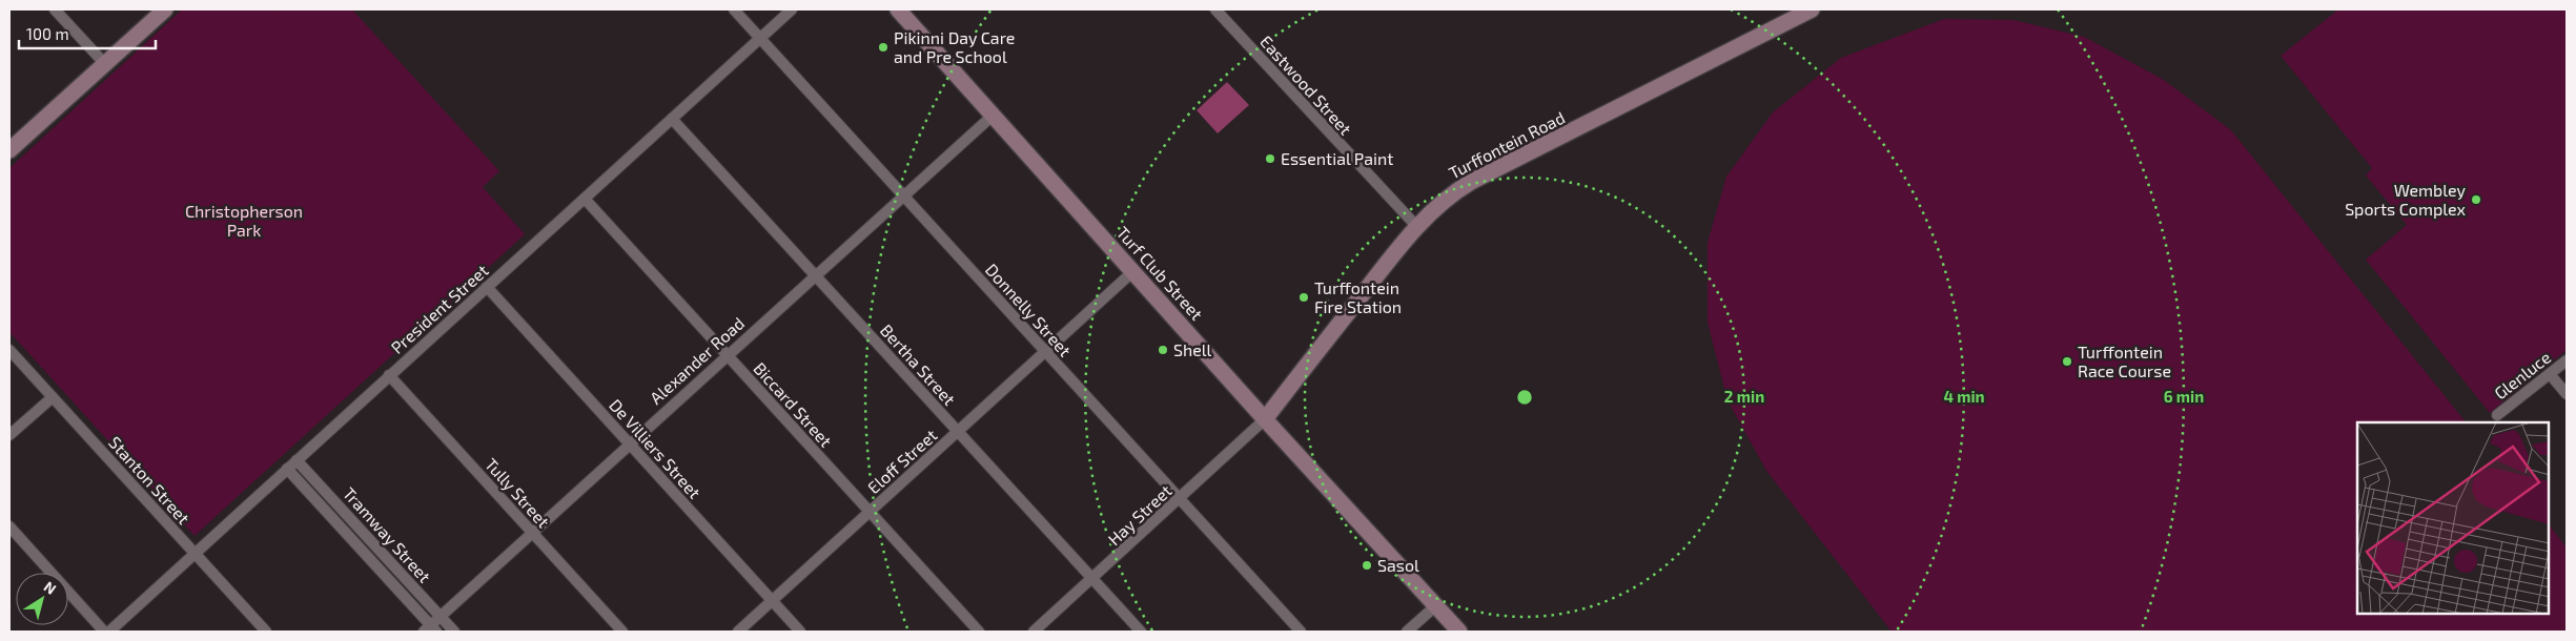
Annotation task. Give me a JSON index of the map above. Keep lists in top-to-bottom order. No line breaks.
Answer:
{"streets":{"street":["Eastwood Street","Turffontein Road","Turf Club Street","President Street","Donnelly Street","Alexander Road","Bertha Street","Glenluce","Biccard Street","De Villiers Street","Eloff Street","Stanton Street","Tully Street","Hay Street","Tramway Street"]},"crossings":[["Eastwood Street","Turffontein Road"],["Turffontein Road","Turf Club Street"],["Turffontein Road","Hay Street"],["Turf Club Street","Alexander Road"],["Turf Club Street","Eloff Street"],["Turf Club Street","Hay Street"],["President Street","Donnelly Street"],["President Street","Bertha Street"],["President Street","Biccard Street"],["President Street","De Villiers Street"],["President Street","Stanton Street"],["President Street","Tully Street"],["President Street","Tramway Street"],["Donnelly Street","Alexander Road"],["Donnelly Street","Eloff Street"],["Donnelly Street","Hay Street"],["Alexander Road","Bertha Street"],["Alexander Road","Biccard Street"],["Alexander Road","De Villiers Street"],["Alexander Road","Tully Street"],["Alexander Road","Tramway Street"],["Bertha Street","Eloff Street"],["Bertha Street","Hay Street"],["Biccard Street","Eloff Street"],["De Villiers Street","Eloff Street"]],"parks":["Christopherson Park"],"places":["Pikinni Day Care and Pre School","Essential Paint","Wembley Sports Complex","Turffontein Fire Station","Shell","Turffontein Race Course","Sasol"],"scale_bar":"100 m","north":"top right","rings":["2 min","4 min","6 min"]}
